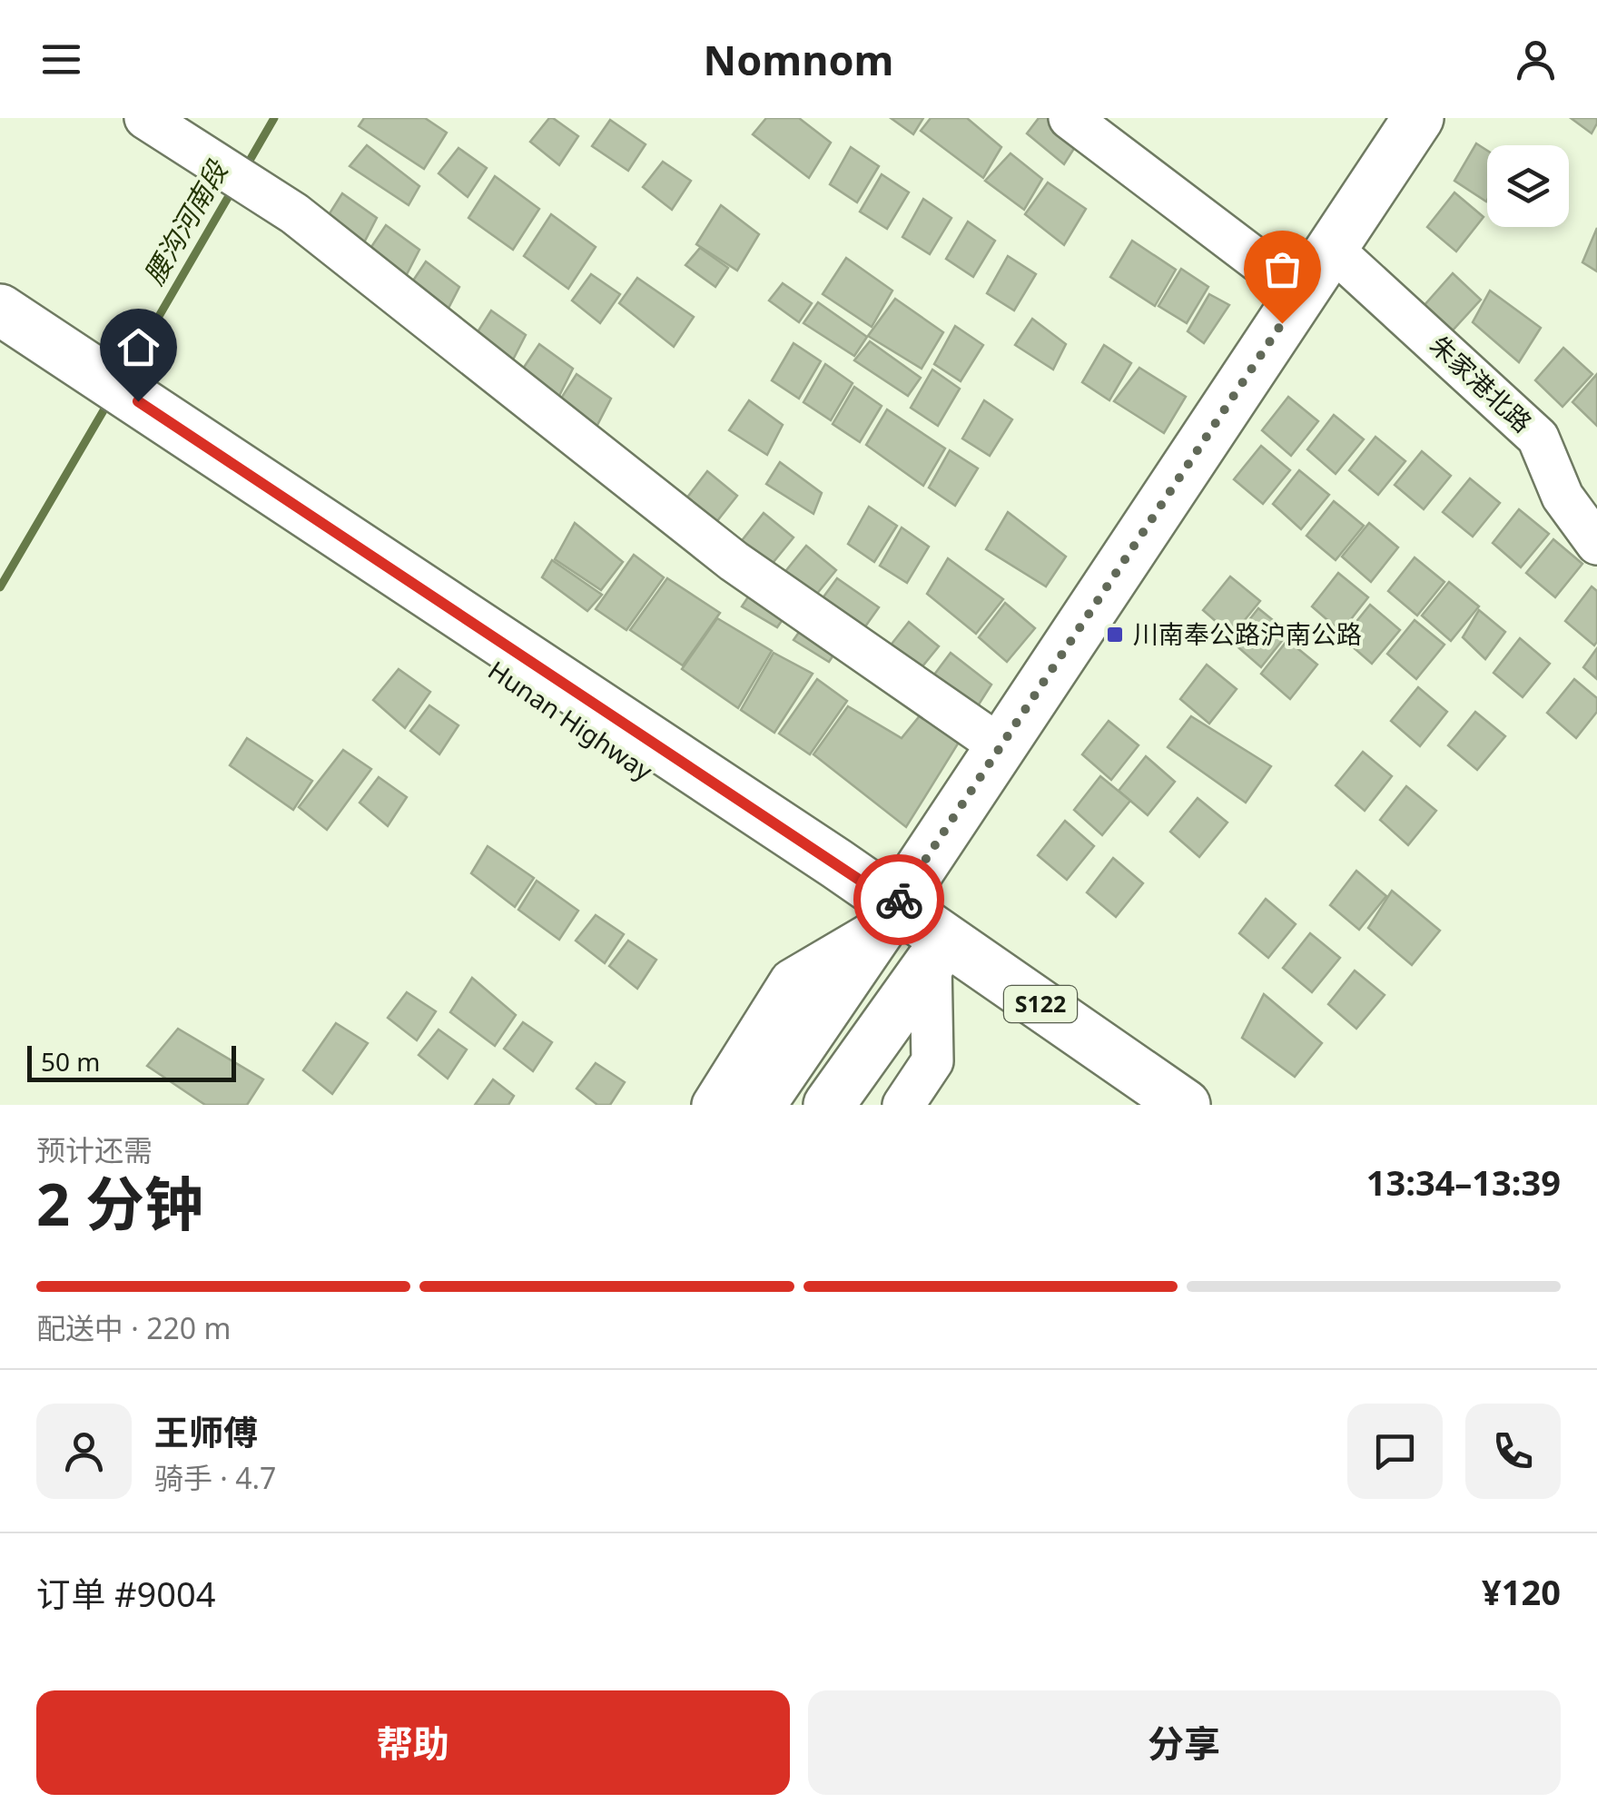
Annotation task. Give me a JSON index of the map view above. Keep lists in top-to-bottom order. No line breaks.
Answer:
{"streets":{"main road":["Hunan Highway","S122"],"street":["朱家港北路"]},"water":["腰沟河南段"],"places":{"transit":["川南奉公路沪南公路"]},"scale_bar":"50 m","page":{"header":"Nomnom","scale":"50 m","heading":["2 分钟","预计还需","13:34–13:39"],"panel":["王师傅","骑手 · 4.7","订单 #9004","¥120"],"bar":"配送中 · 220 m","buttons":["帮助","分享"]}}
